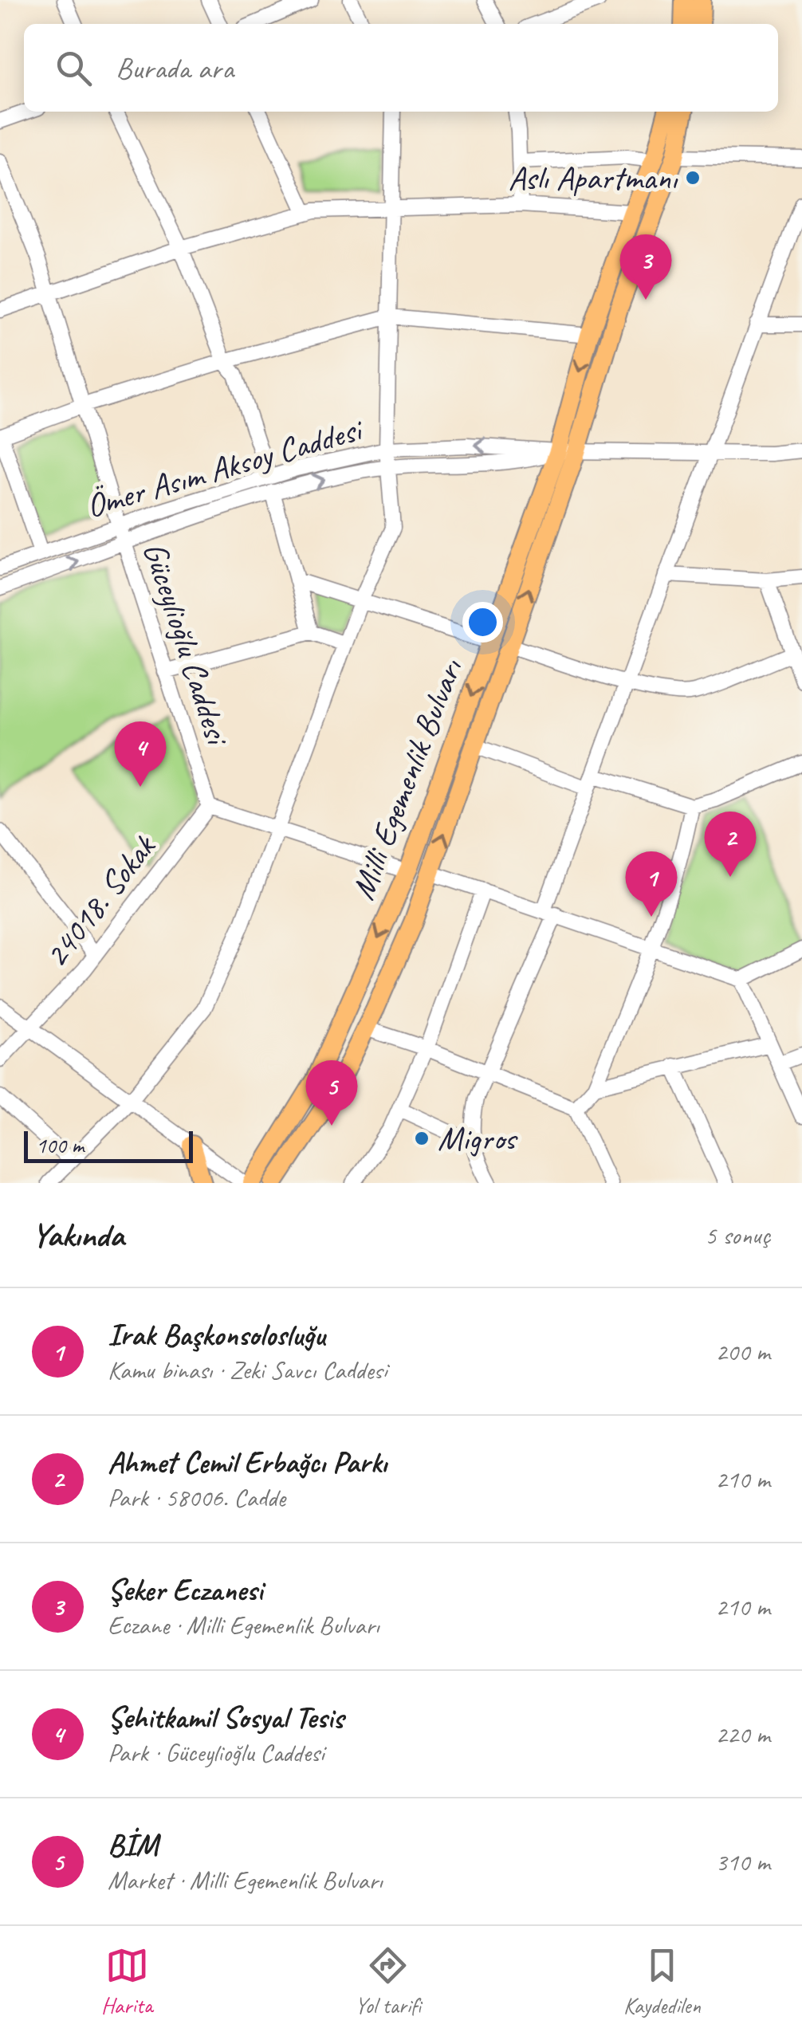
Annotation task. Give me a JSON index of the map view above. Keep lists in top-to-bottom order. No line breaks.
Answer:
{"streets":{"main road":["Milli Egemenlik Bulvarı"],"street":["Ömer Asım Aksoy Caddesi","Güceylioğlu Caddesi","24018. Sokak"]},"crossings":[["Ömer Asım Aksoy Caddesi","Güceylioğlu Caddesi"],["Ömer Asım Aksoy Caddesi","Milli Egemenlik Bulvarı"],["Güceylioğlu Caddesi","24018. Sokak"]],"places":["Aslı Apartmanı","Migros"],"scale_bar":"100 m","page":{"search":"Burada ara","pins":["3","4","2","1","5"],"scale":"100 m","heading":["Yakında","5 sonuç"],"list":[{"mark":"1","name":"Irak Başkonsolosluğu","note":"Kamu binası · Zeki Savcı Caddesi","value":"200 m"},{"mark":"2","name":"Ahmet Cemil Erbağcı Parkı","note":"Park · 58006. Cadde","value":"210 m"},{"mark":"3","name":"Şeker Eczanesi","note":"Eczane · Milli Egemenlik Bulvarı","value":"210 m"},{"mark":"4","name":"Şehitkamil Sosyal Tesis","note":"Park · Güceylioğlu Caddesi","value":"220 m"},{"mark":"5","name":"BİM","note":"Market · Milli Egemenlik Bulvarı","value":"310 m"}],"nav":["Harita","Yol tarifi","Kaydedilen"]}}
